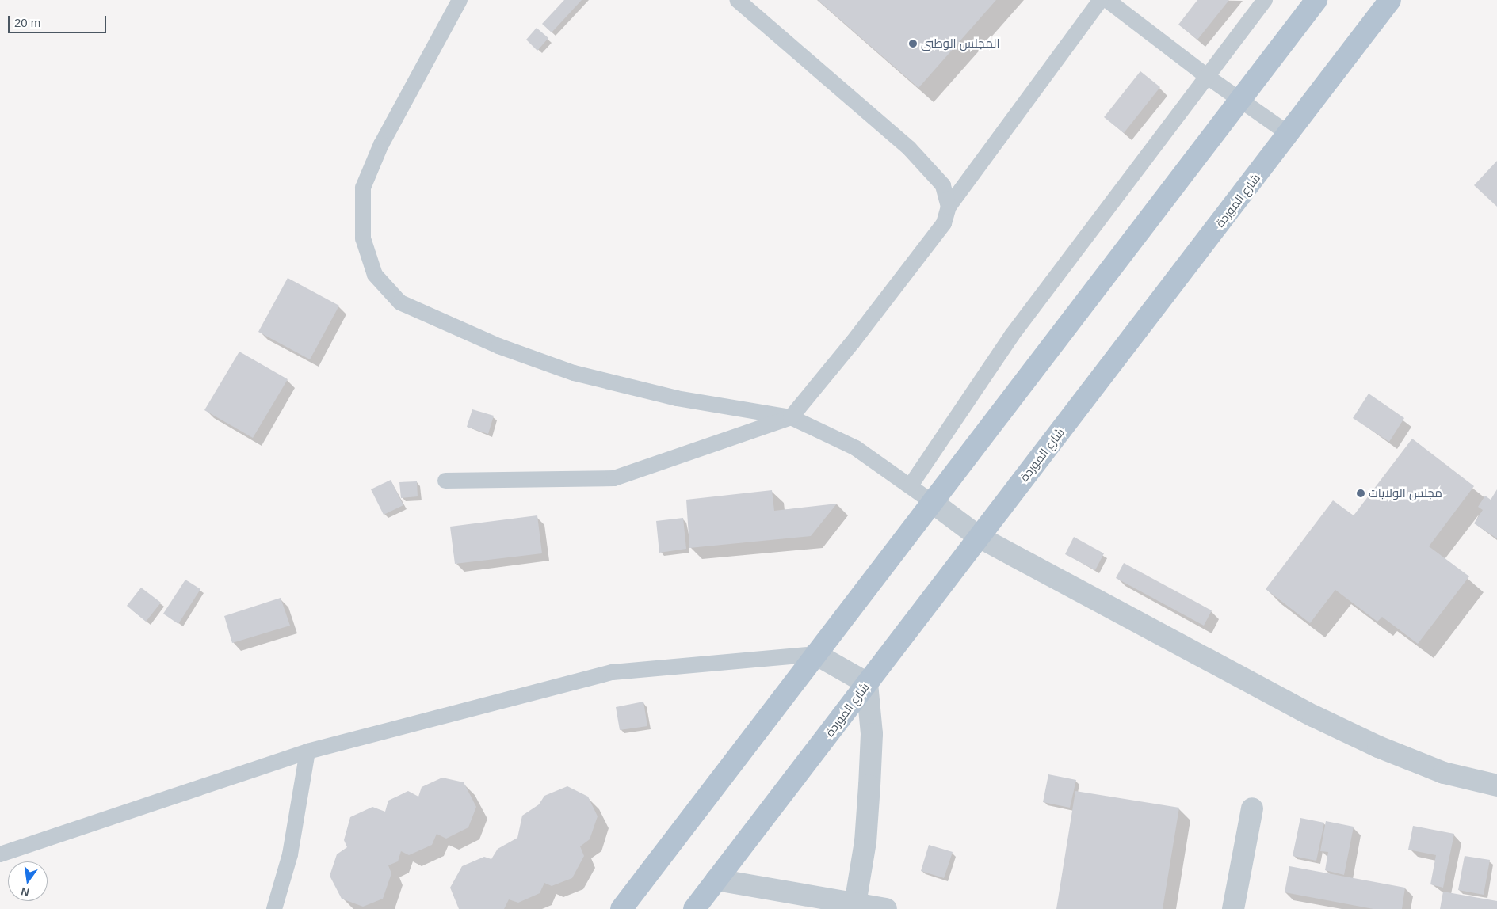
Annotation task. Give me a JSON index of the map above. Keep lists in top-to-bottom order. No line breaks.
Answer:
{"streets":{"main road":["شارع الموردة"]},"places":["المجلس الوطنى","مجلس الولايات"],"scale_bar":"20 m","north":"bottom"}
